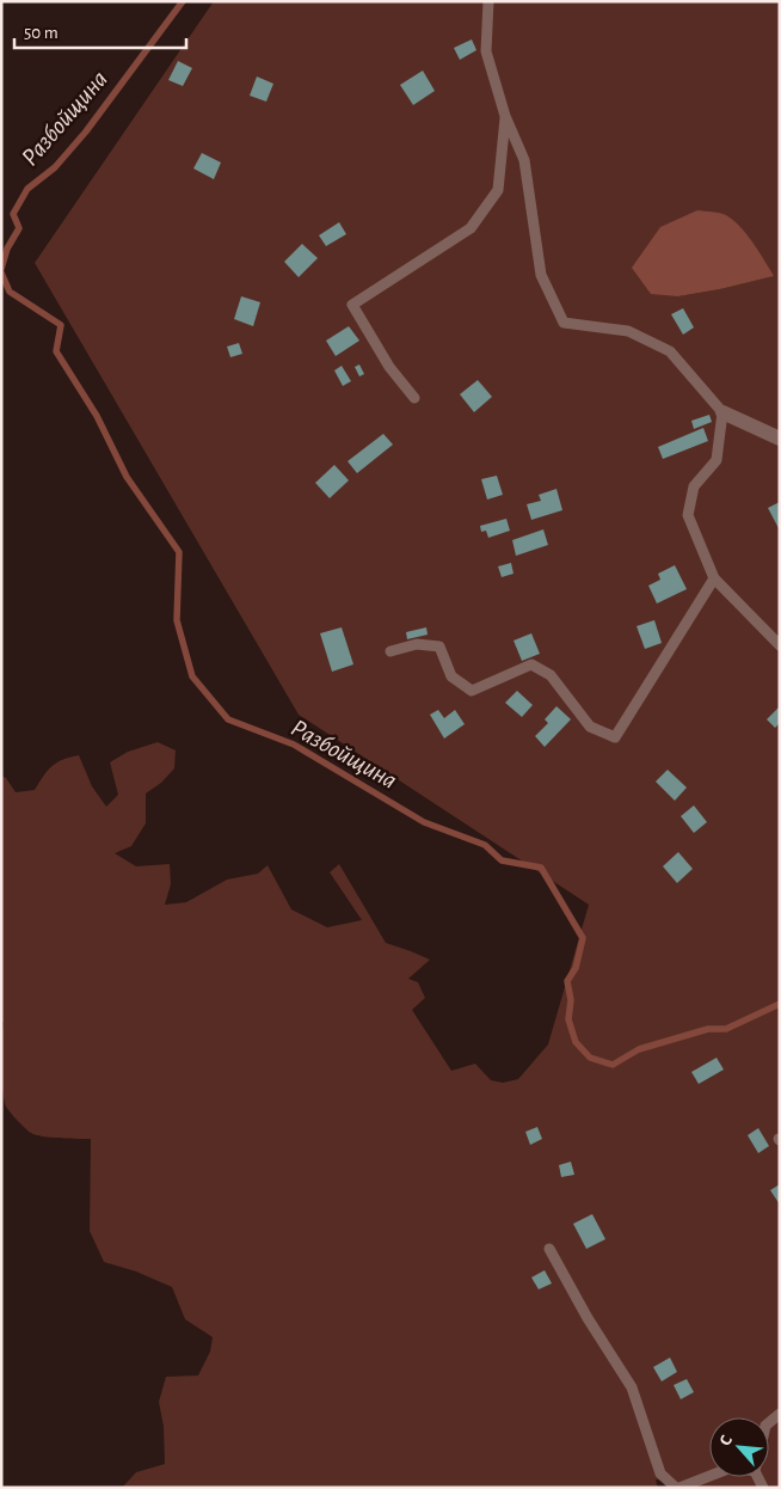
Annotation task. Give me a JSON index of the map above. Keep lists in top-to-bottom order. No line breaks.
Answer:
{"water":["Разбойщина"],"scale_bar":"50 m","north":"top left"}
